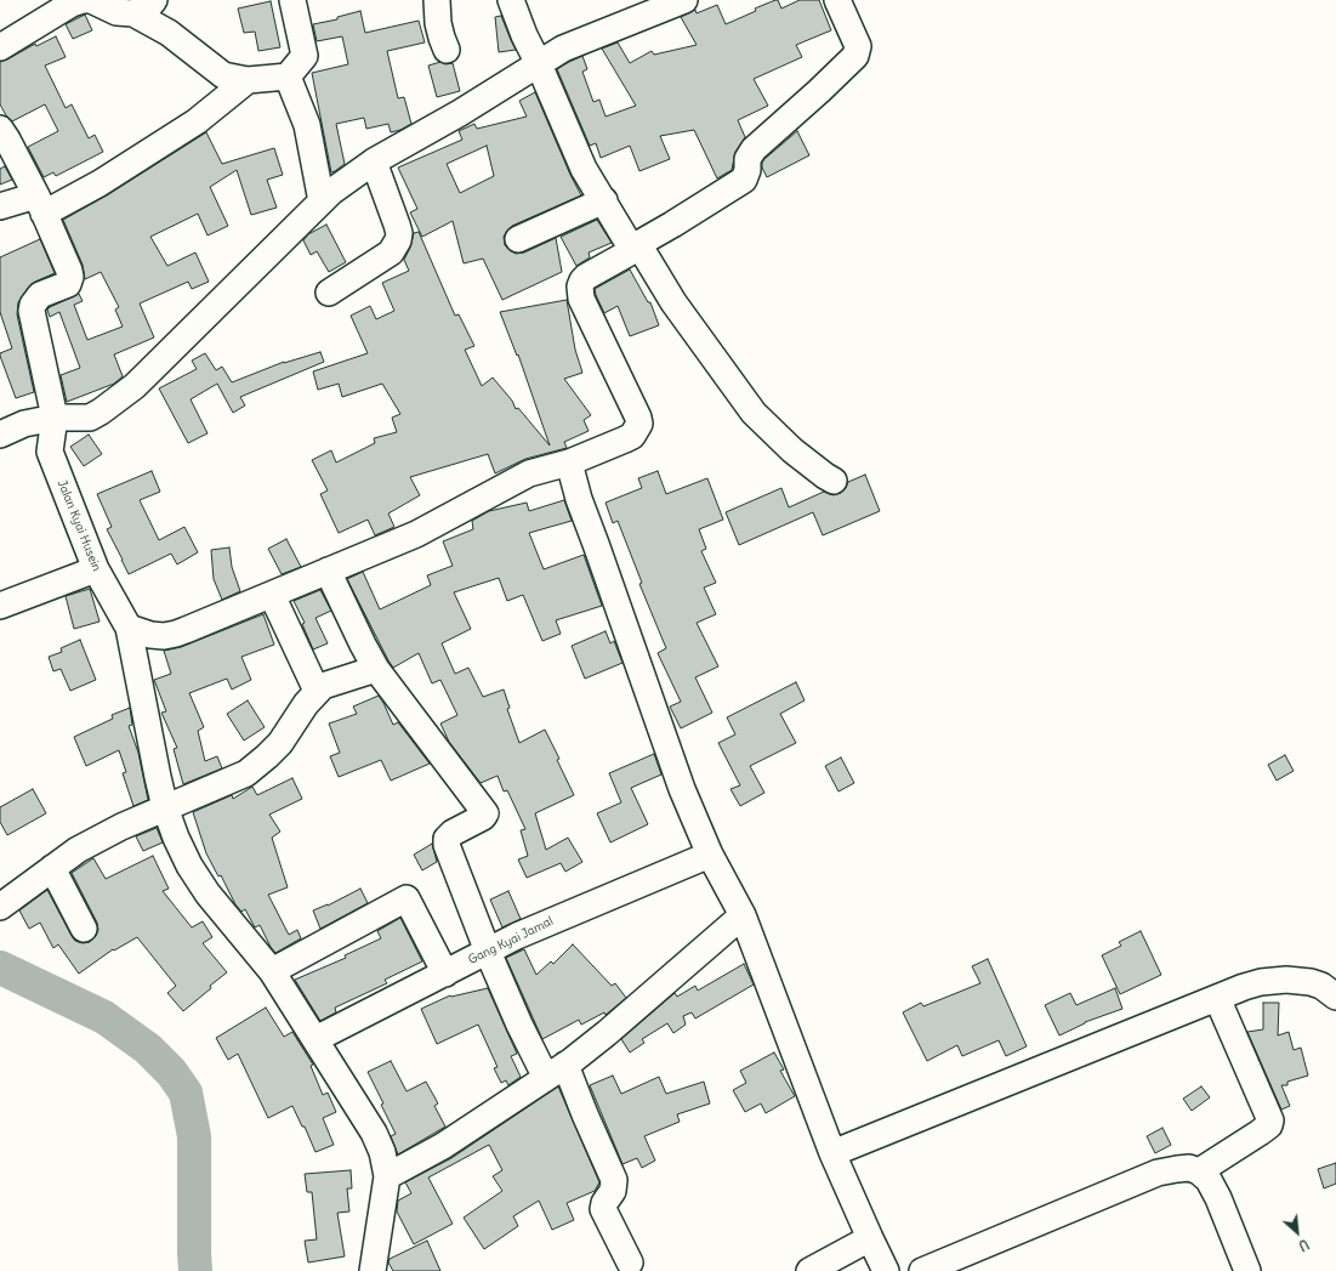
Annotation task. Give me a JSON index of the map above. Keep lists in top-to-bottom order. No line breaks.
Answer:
{"streets":{"street":["Jalan Kyai Husein","Gang Kyai Jamal"]},"crossings":[["Jalan Kyai Husein","Gang Kyai Jamal"]],"north":"bottom right"}
